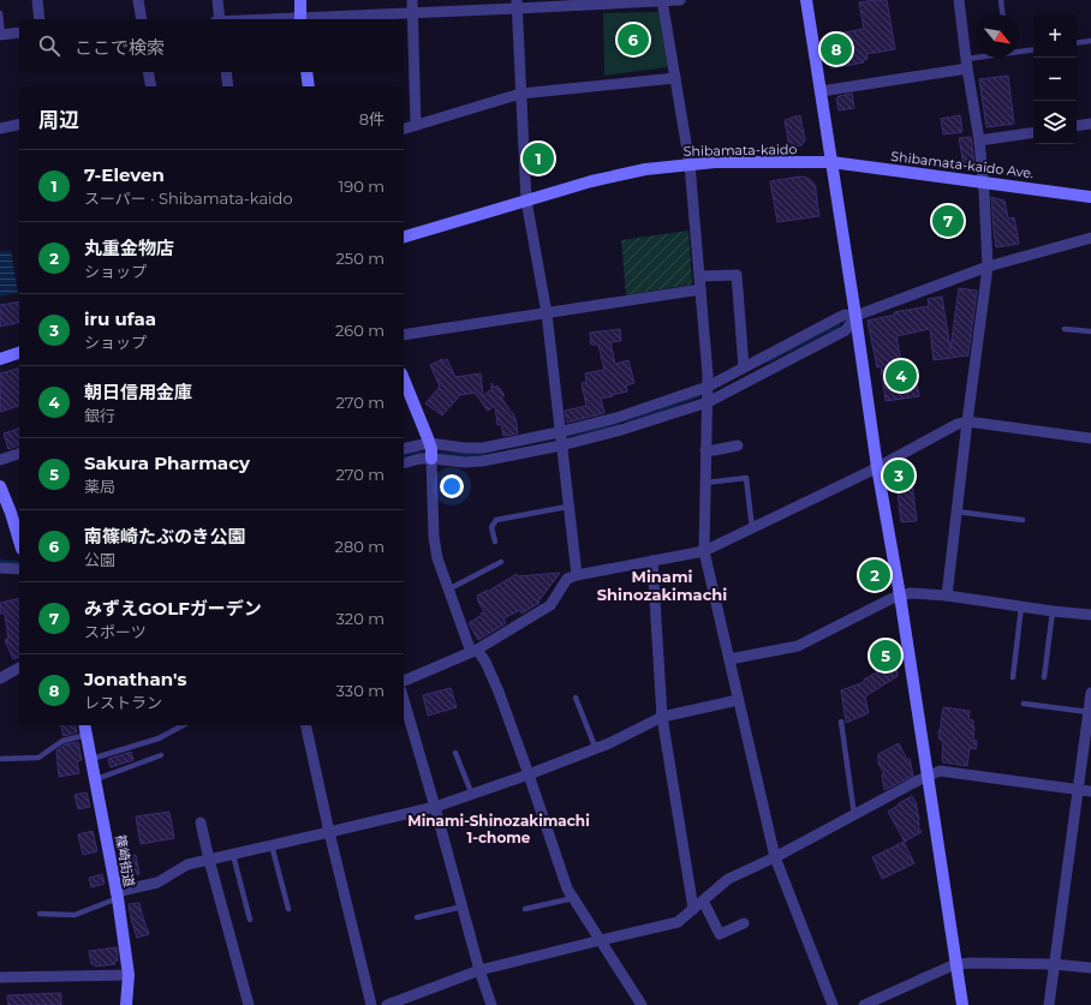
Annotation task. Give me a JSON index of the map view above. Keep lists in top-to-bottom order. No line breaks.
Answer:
{"streets":{"street":["Shibamata-kaido","Shibamata-kaido Ave.","篠崎街道"]},"crossings":[["Shibamata-kaido","Shibamata-kaido Ave."]],"districts":["Minami Shinozakimachi","Minami-Shinozakimachi 1-chome"],"north":"bottom right","page":{"map_buttons":["+","−"],"search":"ここで検索","pins":["6","8","1","7","4","3","2","5"],"heading":["周辺","8件"],"list":[{"mark":"1","name":"7-Eleven","note":"スーパー · Shibamata-kaido","value":"190 m"},{"mark":"2","name":"丸重金物店","note":"ショップ","value":"250 m"},{"mark":"3","name":"iru ufaa","note":"ショップ","value":"260 m"},{"mark":"4","name":"朝日信用金庫","note":"銀行","value":"270 m"},{"mark":"5","name":"Sakura Pharmacy","note":"薬局","value":"270 m"},{"mark":"6","name":"南篠崎たぶのき公園","note":"公園","value":"280 m"},{"mark":"7","name":"みずえGOLFガーデン","note":"スポーツ","value":"320 m"},{"mark":"8","name":"Jonathan's","note":"レストラン","value":"330 m"}]}}
